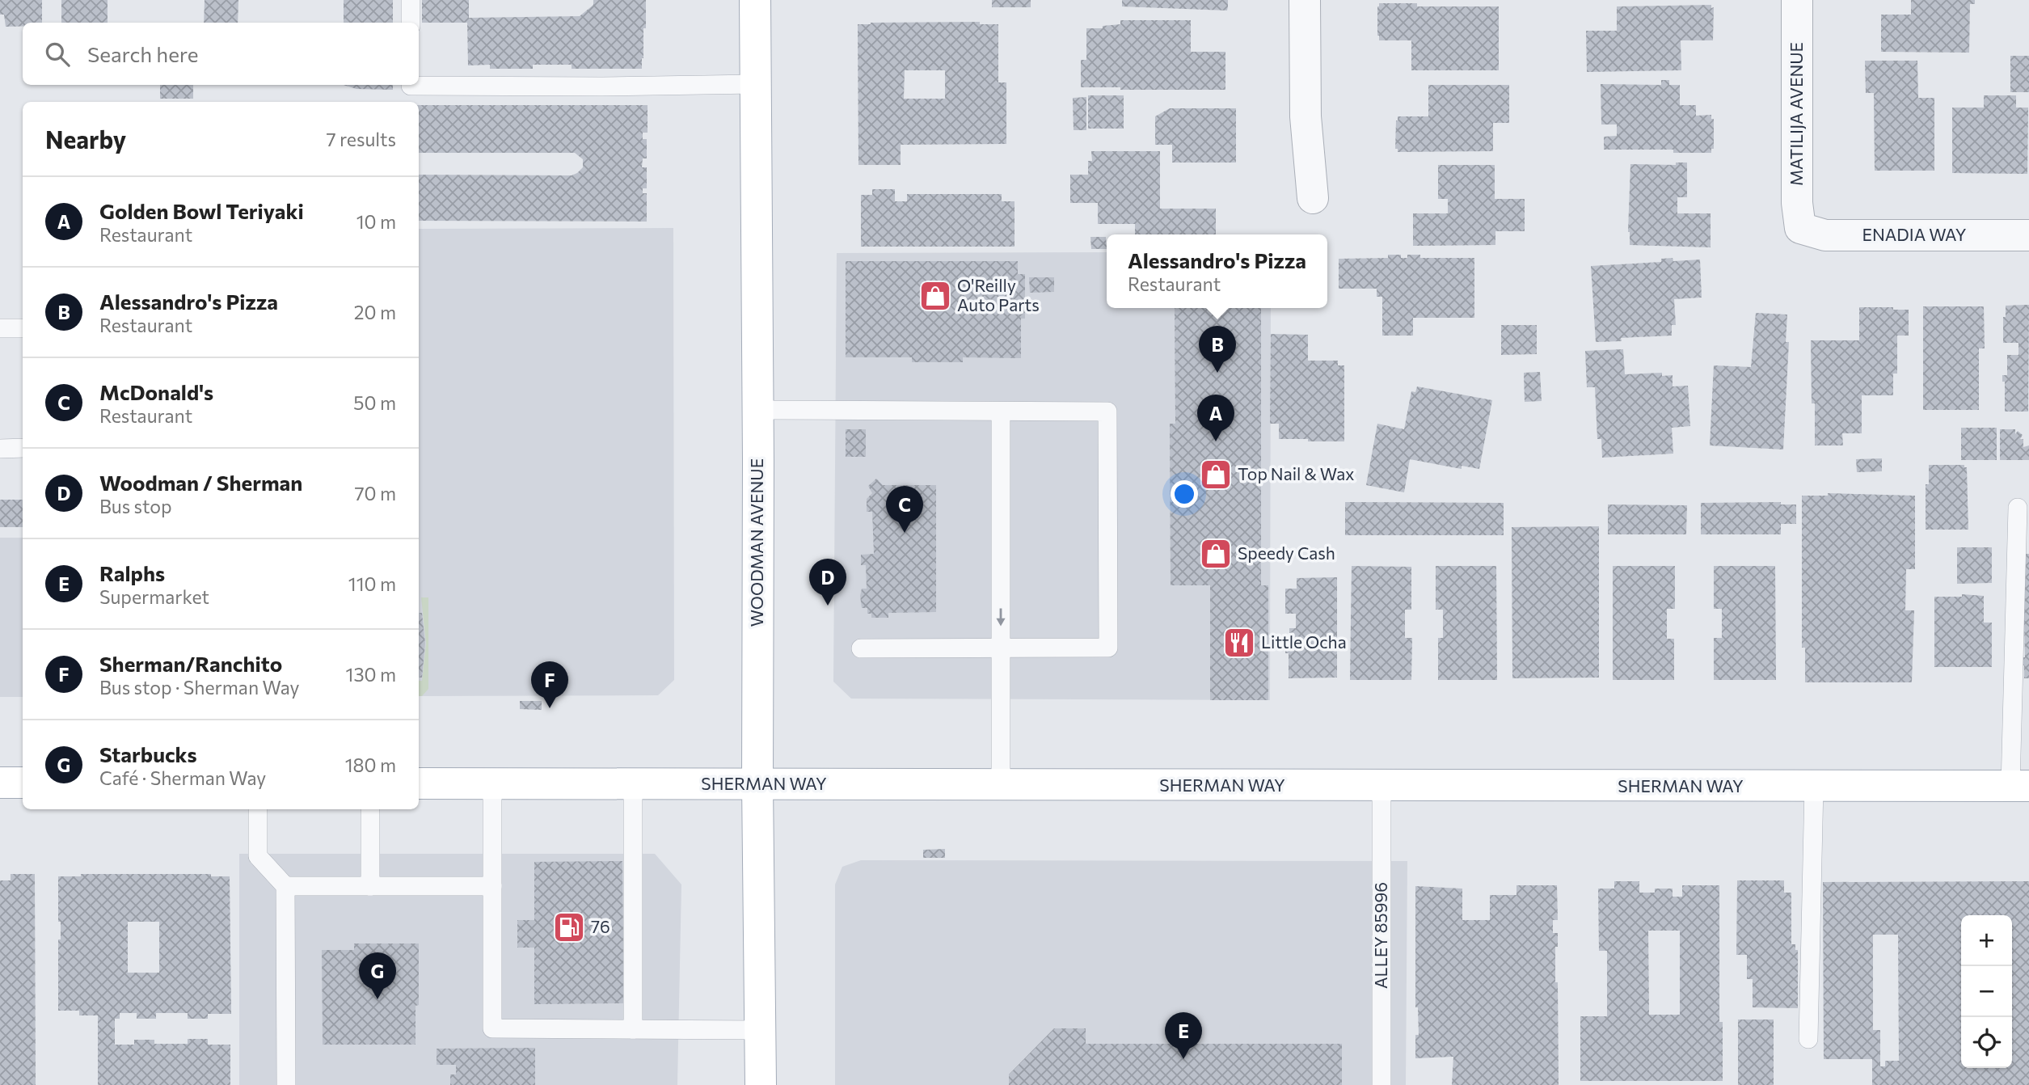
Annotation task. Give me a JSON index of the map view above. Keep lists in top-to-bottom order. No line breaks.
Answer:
{"streets":{"main road":["WOODMAN AVENUE","SHERMAN WAY"],"street":["MATILIJA AVENUE","ENADIA WAY"],"lane":["ALLEY 85996"]},"crossings":[["MATILIJA AVENUE","ENADIA WAY"],["WOODMAN AVENUE","SHERMAN WAY"],["SHERMAN WAY","ALLEY 85996"]],"places":{"shop":["O'Reilly Auto Parts","Top Nail & Wax","Speedy Cash"],"restaurant":["Little Ocha"],"fuel station":["76"]},"page":{"search":"Search here","heading":["Nearby","7 results"],"list":[{"mark":"A","name":"Golden Bowl Teriyaki","note":"Restaurant","value":"10 m"},{"mark":"B","name":"Alessandro's Pizza","note":"Restaurant","value":"20 m"},{"mark":"C","name":"McDonald's","note":"Restaurant","value":"50 m"},{"mark":"D","name":"Woodman / Sherman","note":"Bus stop","value":"70 m"},{"mark":"E","name":"Ralphs","note":"Supermarket","value":"110 m"},{"mark":"F","name":"Sherman/Ranchito","note":"Bus stop · Sherman Way","value":"130 m"},{"mark":"G","name":"Starbucks","note":"Café · Sherman Way","value":"180 m"}],"popup":["Alessandro's Pizza","Restaurant"],"pins":["B","A","C","D","F","G","E"],"map_buttons":["+","−"]}}
